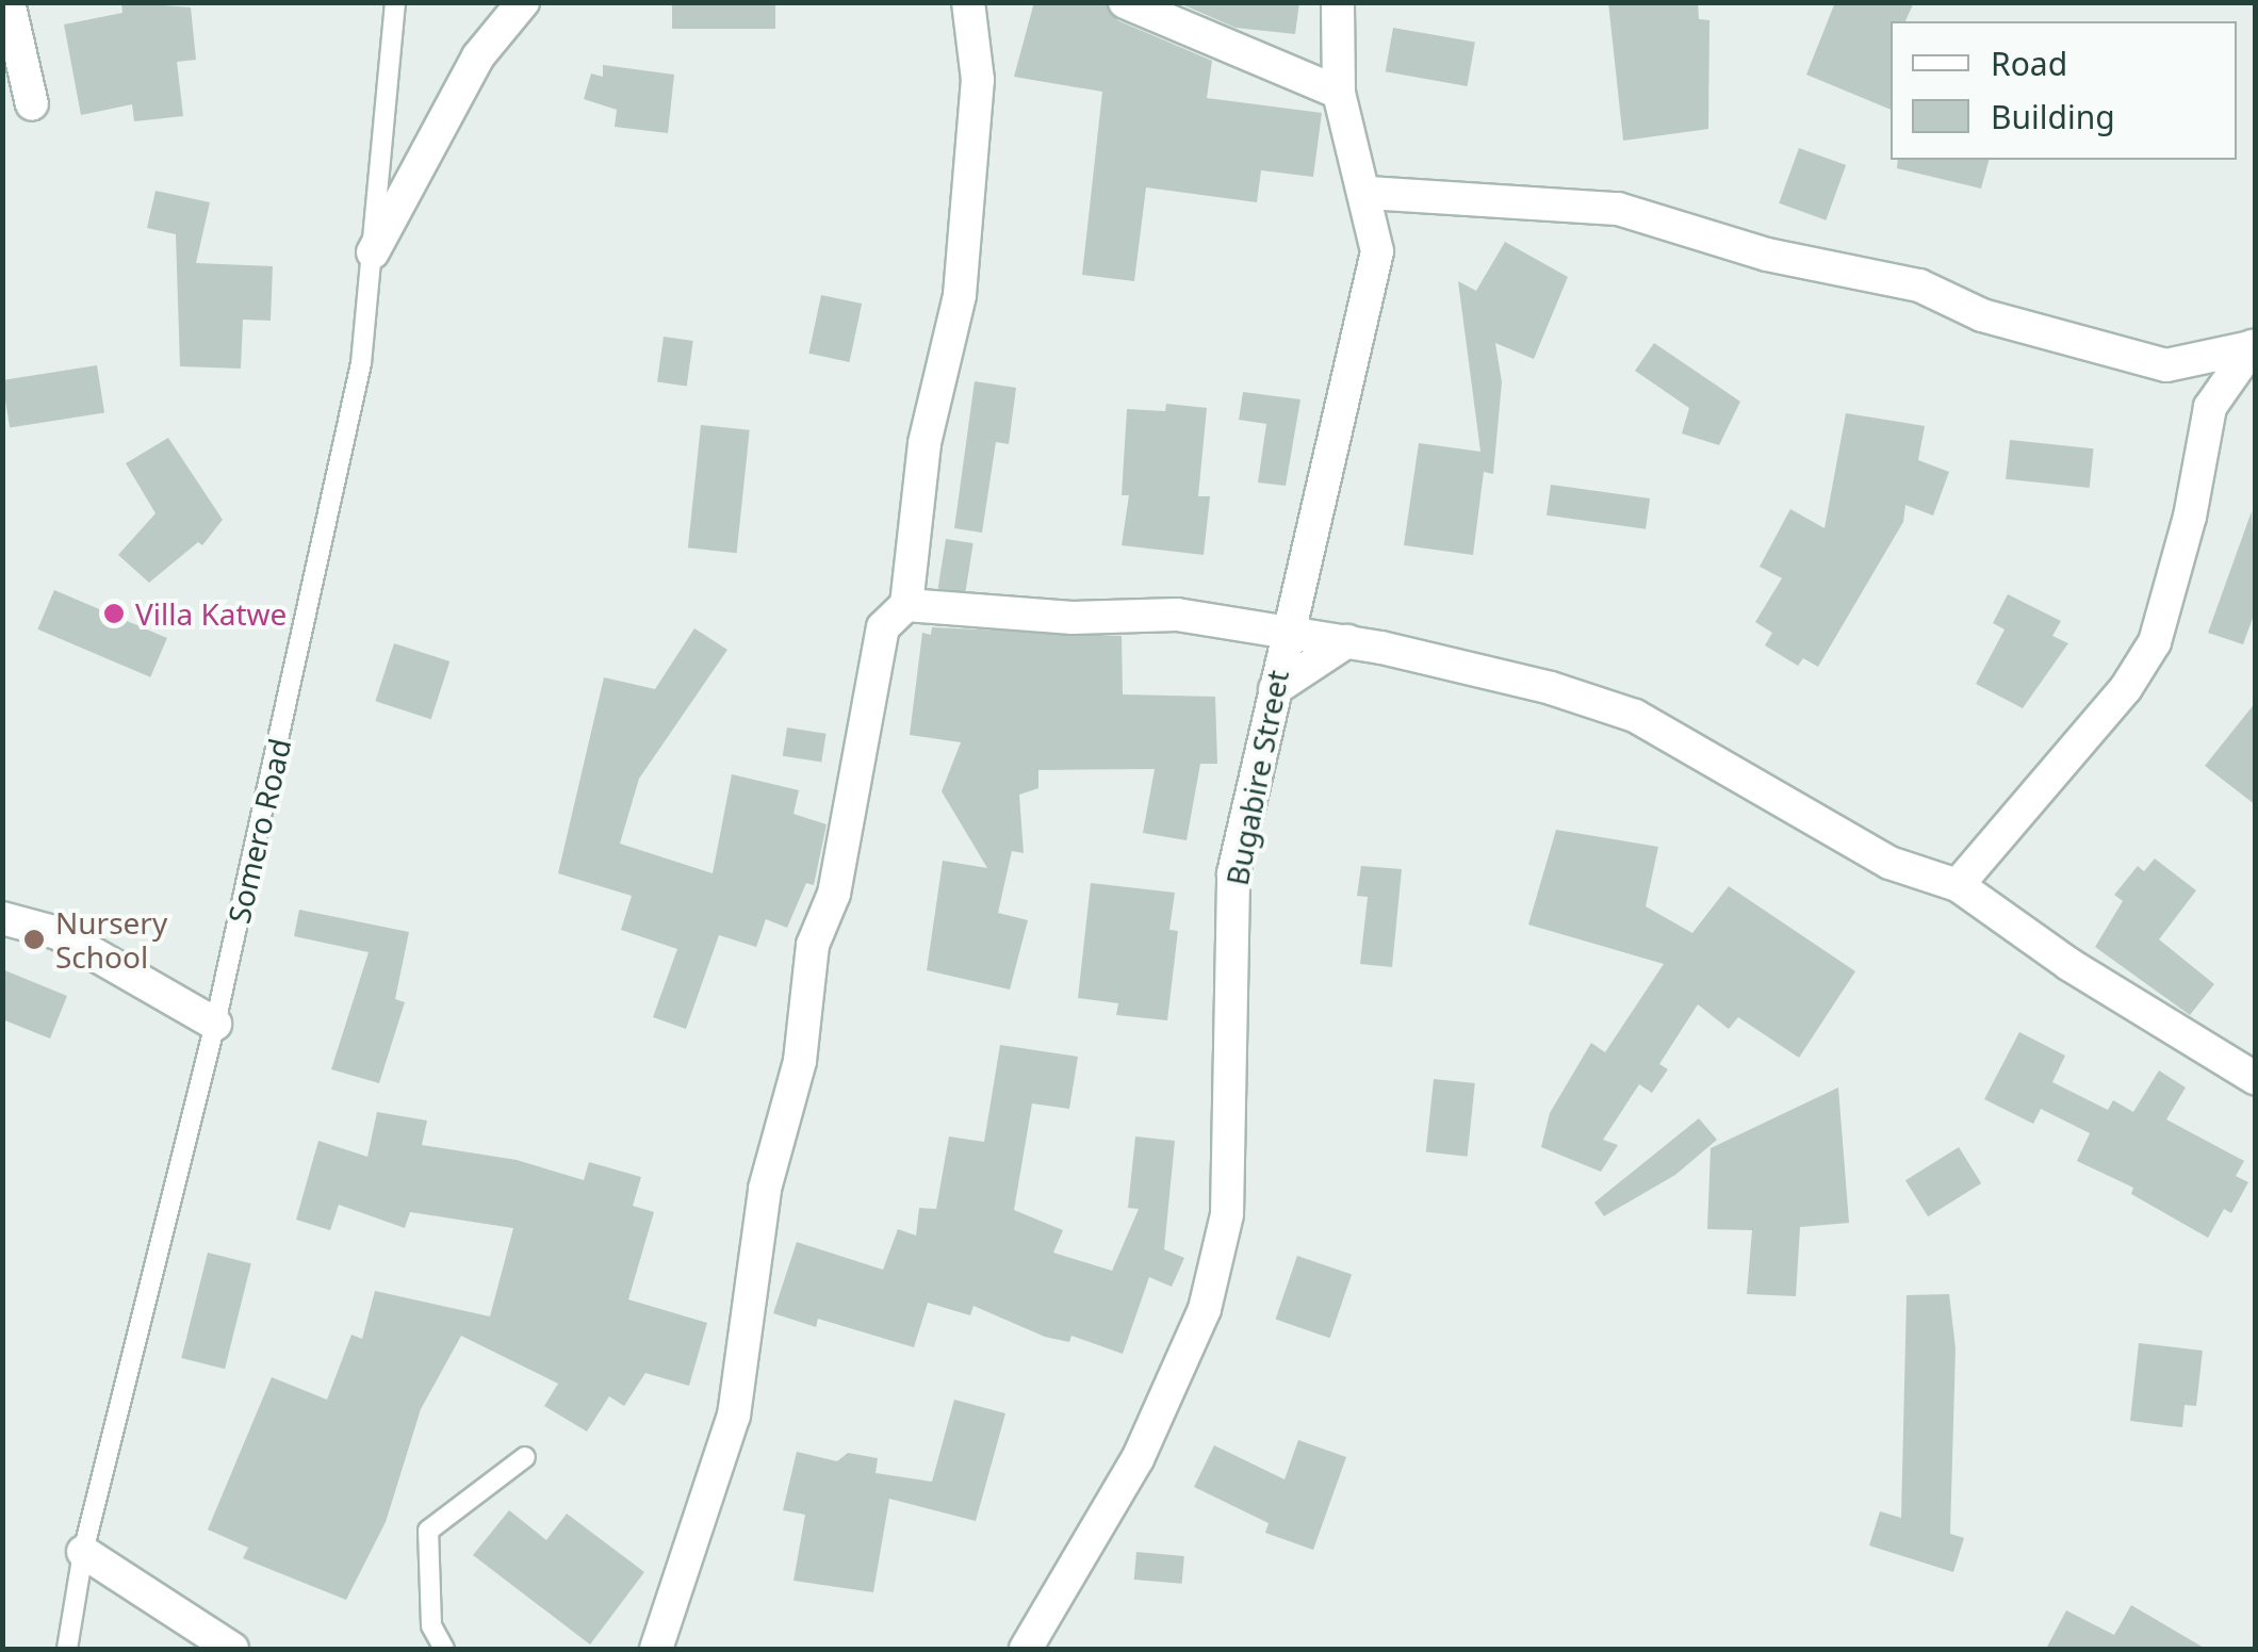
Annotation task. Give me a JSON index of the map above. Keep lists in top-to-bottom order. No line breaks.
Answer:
{"streets":{"street":["Bugabire Street"],"lane":["Somero Road"]},"places":["Villa Katwe","Nursery School"],"legend":["Road","Building"]}
